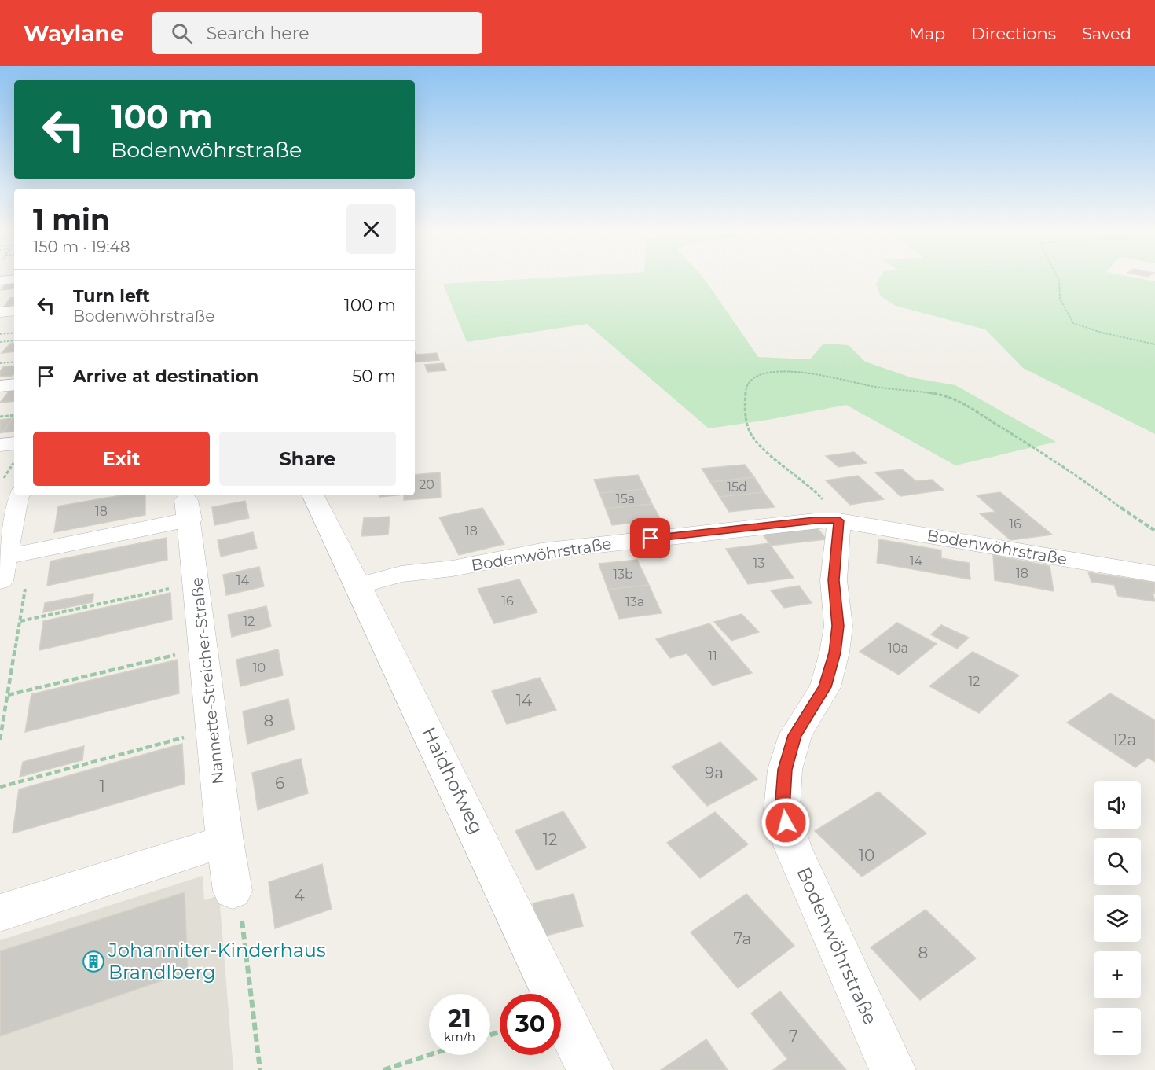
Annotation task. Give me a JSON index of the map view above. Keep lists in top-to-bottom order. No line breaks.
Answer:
{"streets":{"street":["Bodenwöhrstraße","Nannette-Streicher-Straße","Haidhofweg"]},"crossings":[["Bodenwöhrstraße","Haidhofweg"]],"places":{"building":["Johanniter-Kinderhaus Brandlberg"]},"house_numbers":["20","15d","15a","18","16","18","14","13","18","13b","14","16","13a","12","10a","11","10","12","14","8","12a","9a","6","1","12","10","4","7a","8","7"],"page":{"header":"Waylane","search":"Search here","nav":["Map","Directions","Saved"],"turn":["100 m","Bodenwöhrstraße"],"heading":["1 min","150 m · 19:48"],"list":[{"name":"Turn left","note":"Bodenwöhrstraße","value":"100 m"},{"name":"Arrive at destination","value":"50 m"}],"buttons":["Exit","Share"],"map_buttons":["+","−"],"speed":"21 km/h","limit":"30"}}
